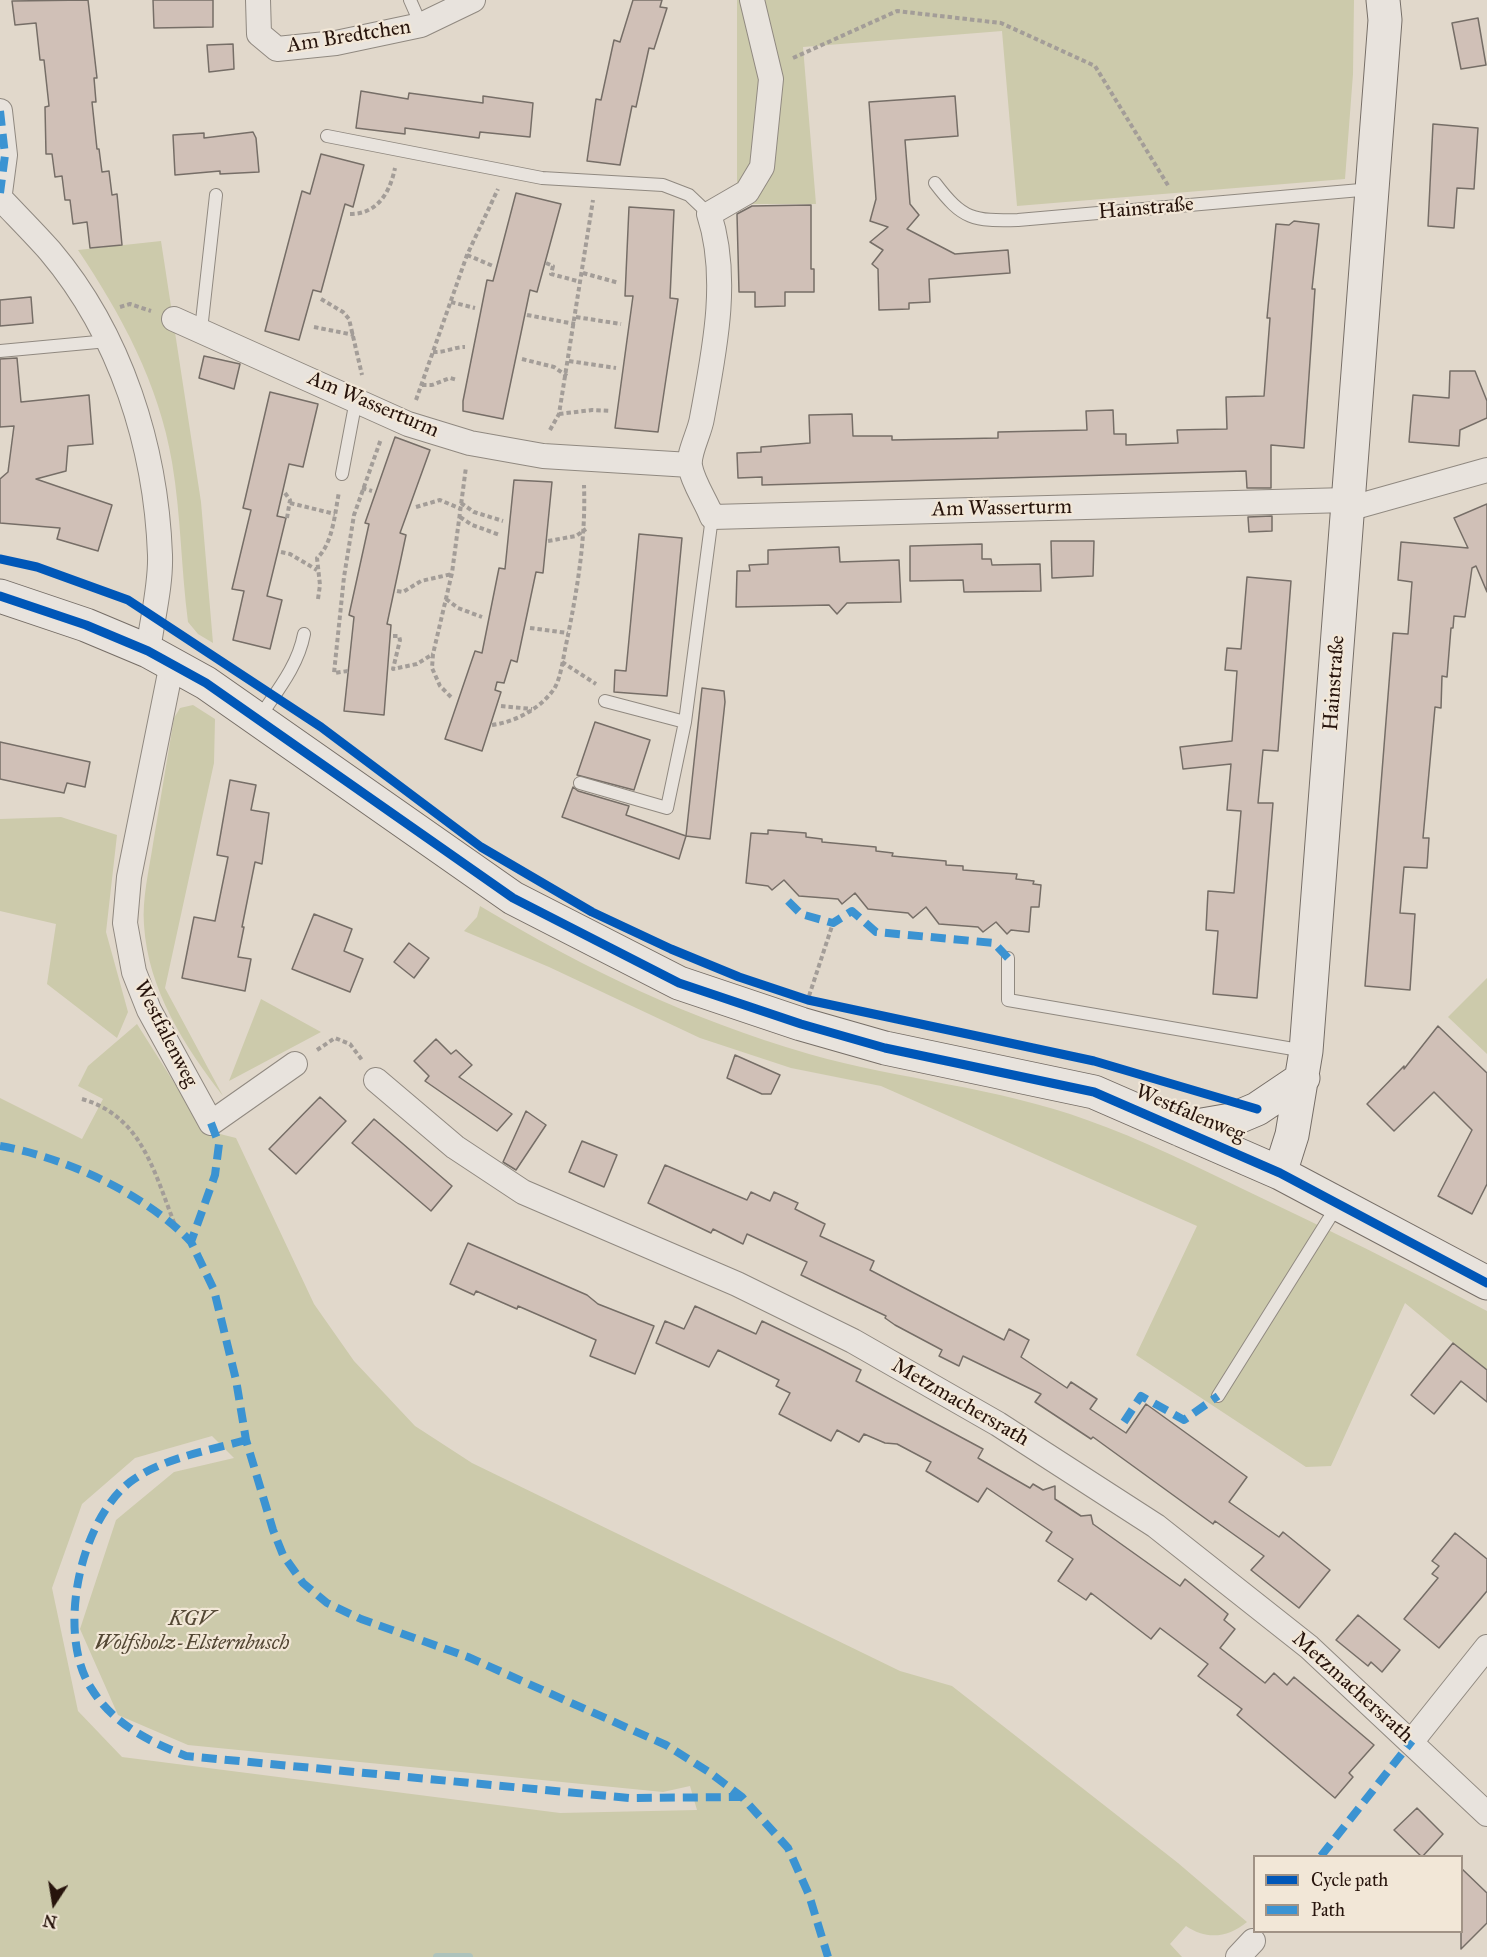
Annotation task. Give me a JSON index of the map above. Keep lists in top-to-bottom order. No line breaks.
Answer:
{"streets":{"street":["Am Bredtchen","Hainstraße","Am Wasserturm","Westfalenweg","Metzmachersrath"]},"crossings":[["Hainstraße","Am Wasserturm"],["Hainstraße","Westfalenweg"]],"parks":["KGV Wolfsholz-Elsternbusch"],"legend":["Cycle path","Path"],"north":"bottom"}
